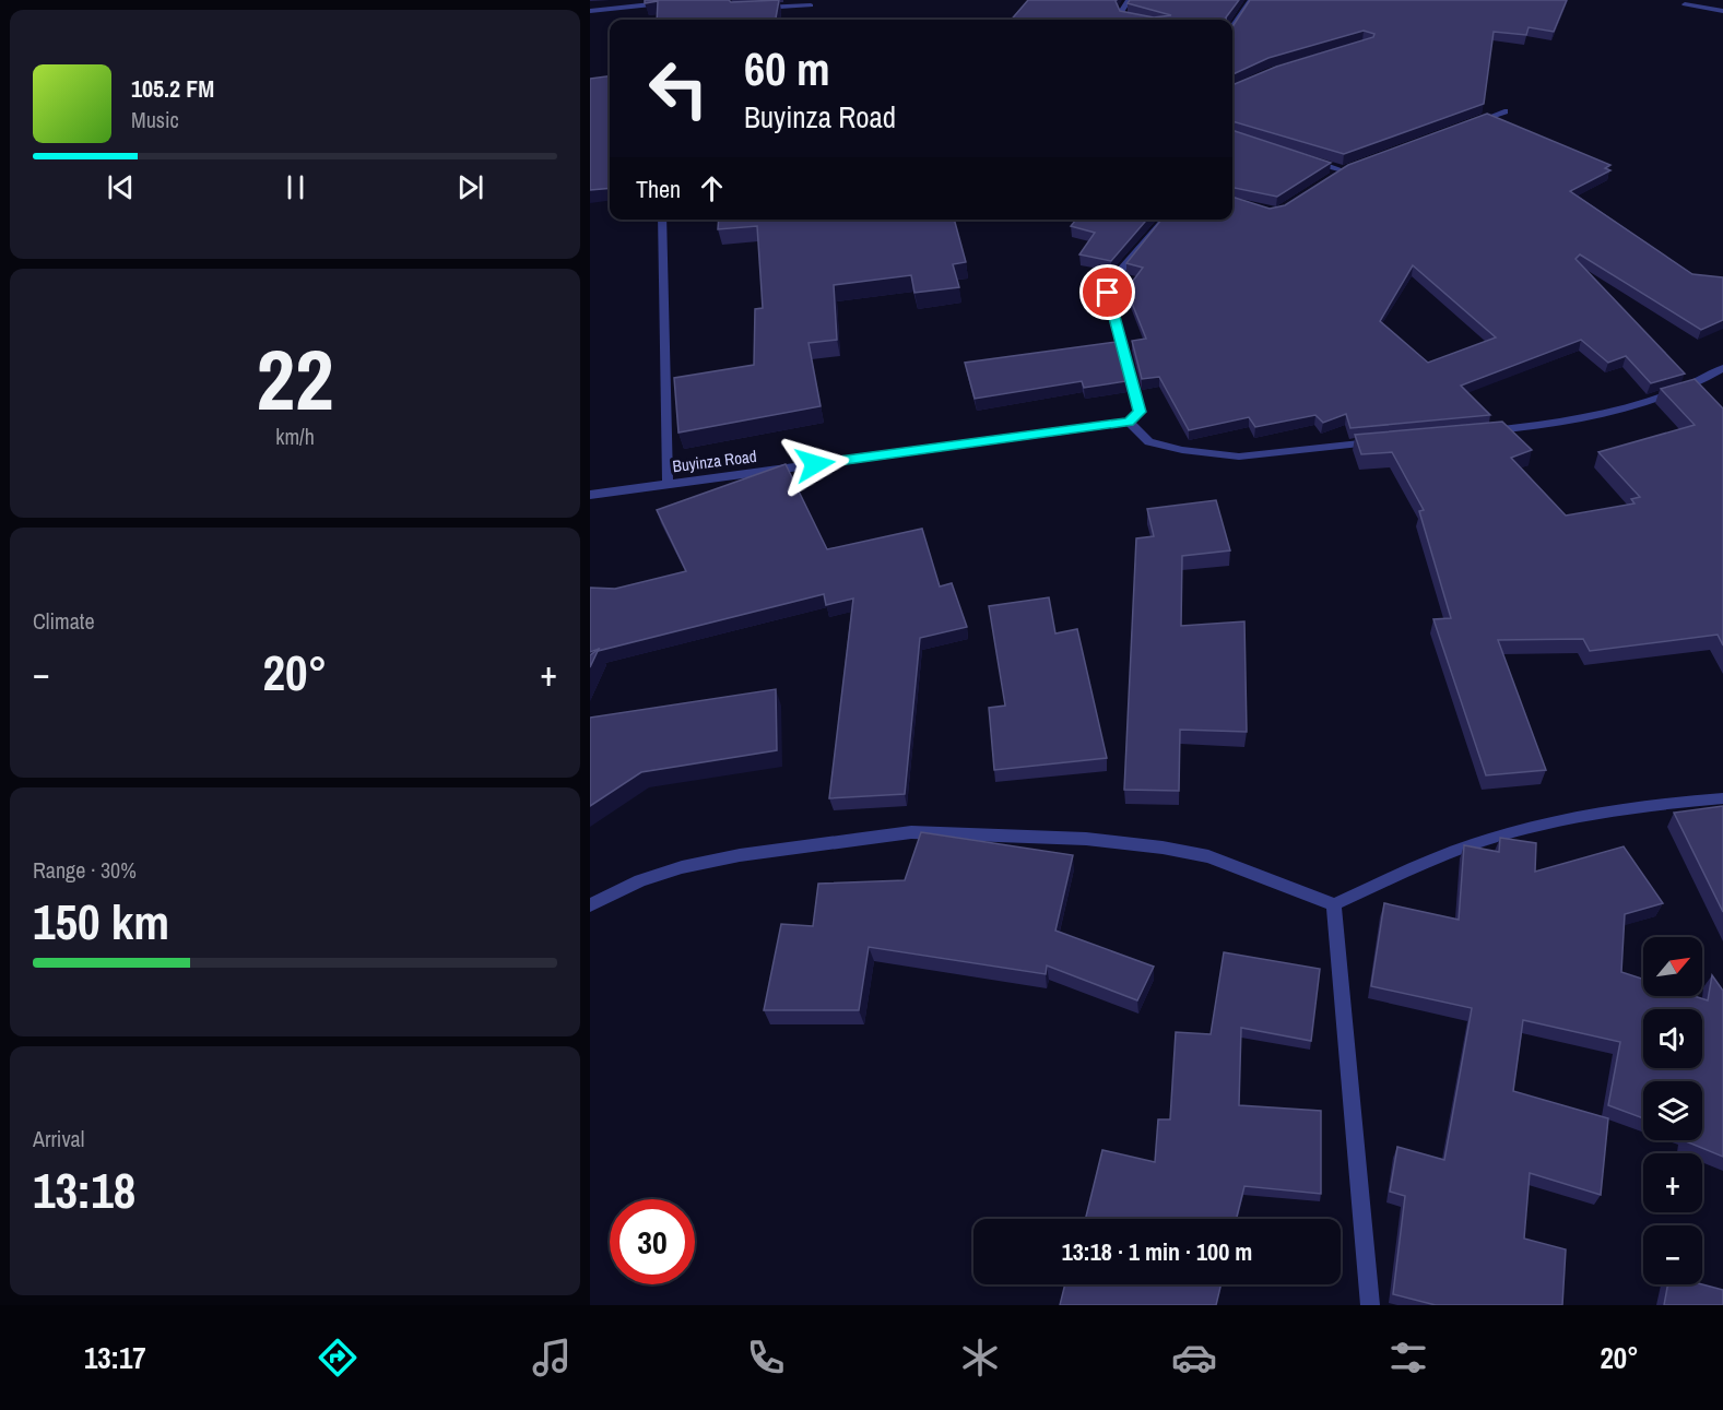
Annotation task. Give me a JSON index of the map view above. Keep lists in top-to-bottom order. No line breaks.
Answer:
{"streets":{"street":["Buyinza Road"]},"north":"top right","page":{"turn":["60 m","Buyinza Road"],"song":["105.2 FM","Music"],"then":"Then","tile":[["22","km/h"],"Climate",["Range · 30%","150 km"],["Arrival","13:18"]],"heat":["−","20°","+"],"map_buttons":["+","−"],"limit":"30","trip":"13:18 · 1 min · 100 m","tabs":["13:17","20°"]}}
